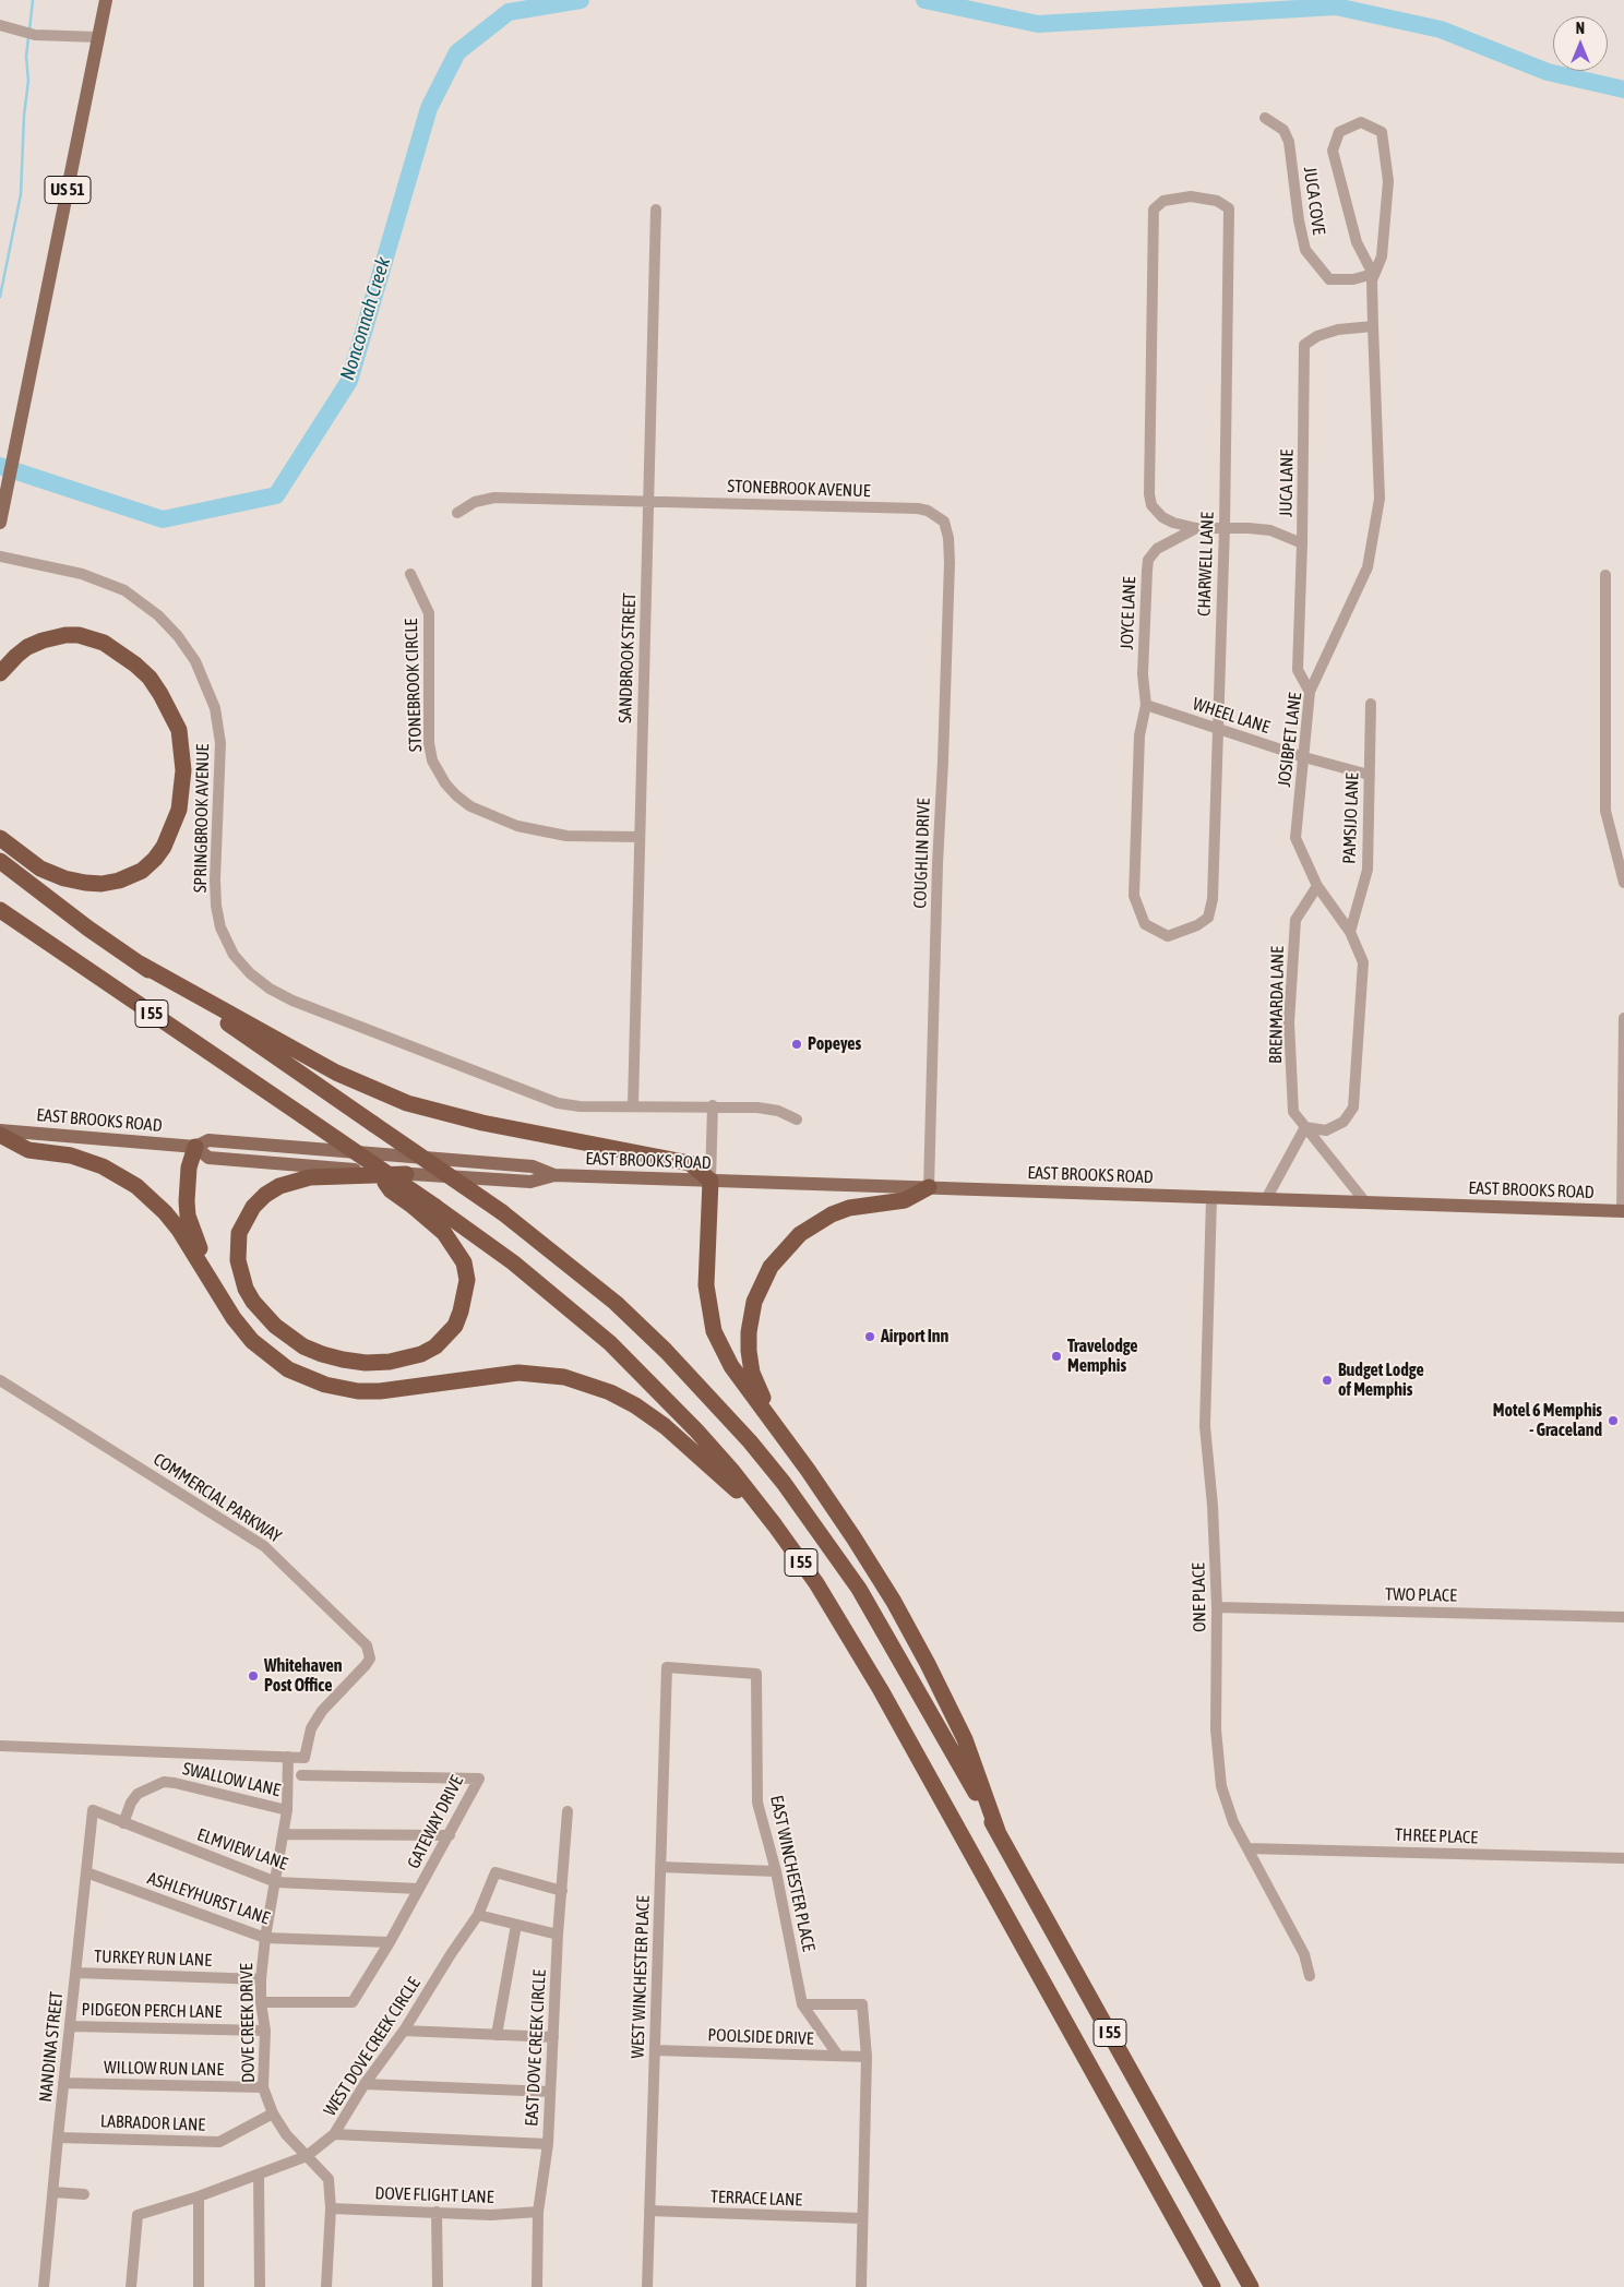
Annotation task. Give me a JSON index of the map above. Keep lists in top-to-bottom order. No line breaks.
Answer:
{"streets":{"highway":["I 55"],"main road":["US 51","EAST BROOKS ROAD"],"street":["JUCA COVE","JUCA LANE","STONEBROOK AVENUE","CHARWELL LANE","JOYCE LANE","SANDBROOK STREET","STONEBROOK CIRCLE","WHEEL LANE","JOSIBPET LANE","SPRINGBROOK AVENUE","PAMSIJO LANE","COUGHLIN DRIVE","BRENMARDA LANE","COMMERCIAL PARKWAY","TWO PLACE","ONE PLACE","SWALLOW LANE","GATEWAY DRIVE","THREE PLACE","ELMVIEW LANE","EAST WINCHESTER PLACE","ASHLEYHURST LANE","TURKEY RUN LANE","WEST WINCHESTER PLACE","PIDGEON PERCH LANE","DOVE CREEK DRIVE","POOLSIDE DRIVE","NANDINA STREET","WEST DOVE CREEK CIRCLE","EAST DOVE CREEK CIRCLE","WILLOW RUN LANE","LABRADOR LANE","DOVE FLIGHT LANE","TERRACE LANE"]},"crossings":[["JUCA COVE","JOSIBPET LANE"],["JUCA LANE","JOSIBPET LANE"],["STONEBROOK AVENUE","SANDBROOK STREET"],["STONEBROOK AVENUE","COUGHLIN DRIVE"],["CHARWELL LANE","JOYCE LANE"],["CHARWELL LANE","WHEEL LANE"],["JOYCE LANE","WHEEL LANE"],["SANDBROOK STREET","STONEBROOK CIRCLE"],["SANDBROOK STREET","SPRINGBROOK AVENUE"],["WHEEL LANE","JOSIBPET LANE"],["WHEEL LANE","PAMSIJO LANE"],["JOSIBPET LANE","PAMSIJO LANE"],["JOSIBPET LANE","BRENMARDA LANE"],["COUGHLIN DRIVE","EAST BROOKS ROAD"],["EAST BROOKS ROAD","ONE PLACE"],["COMMERCIAL PARKWAY","DOVE CREEK DRIVE"],["TWO PLACE","ONE PLACE"],["ONE PLACE","THREE PLACE"],["SWALLOW LANE","ELMVIEW LANE"],["SWALLOW LANE","DOVE CREEK DRIVE"],["GATEWAY DRIVE","ELMVIEW LANE"],["GATEWAY DRIVE","ASHLEYHURST LANE"],["GATEWAY DRIVE","DOVE CREEK DRIVE"],["ELMVIEW LANE","DOVE CREEK DRIVE"],["ELMVIEW LANE","NANDINA STREET"],["EAST WINCHESTER PLACE","WEST WINCHESTER PLACE"],["EAST WINCHESTER PLACE","POOLSIDE DRIVE"],["ASHLEYHURST LANE","DOVE CREEK DRIVE"],["ASHLEYHURST LANE","NANDINA STREET"],["TURKEY RUN LANE","DOVE CREEK DRIVE"],["TURKEY RUN LANE","NANDINA STREET"],["WEST WINCHESTER PLACE","POOLSIDE DRIVE"],["WEST WINCHESTER PLACE","TERRACE LANE"],["PIDGEON PERCH LANE","DOVE CREEK DRIVE"],["PIDGEON PERCH LANE","NANDINA STREET"],["DOVE CREEK DRIVE","WEST DOVE CREEK CIRCLE"],["DOVE CREEK DRIVE","WILLOW RUN LANE"],["DOVE CREEK DRIVE","LABRADOR LANE"],["NANDINA STREET","WILLOW RUN LANE"],["NANDINA STREET","LABRADOR LANE"],["WEST DOVE CREEK CIRCLE","EAST DOVE CREEK CIRCLE"],["EAST DOVE CREEK CIRCLE","DOVE FLIGHT LANE"]],"water":["Nonconnah Creek"],"places":["Popeyes","Airport Inn","Travelodge Memphis","Budget Lodge of Memphis","Motel 6 Memphis - Graceland","Whitehaven Post Office"],"north":"top"}
